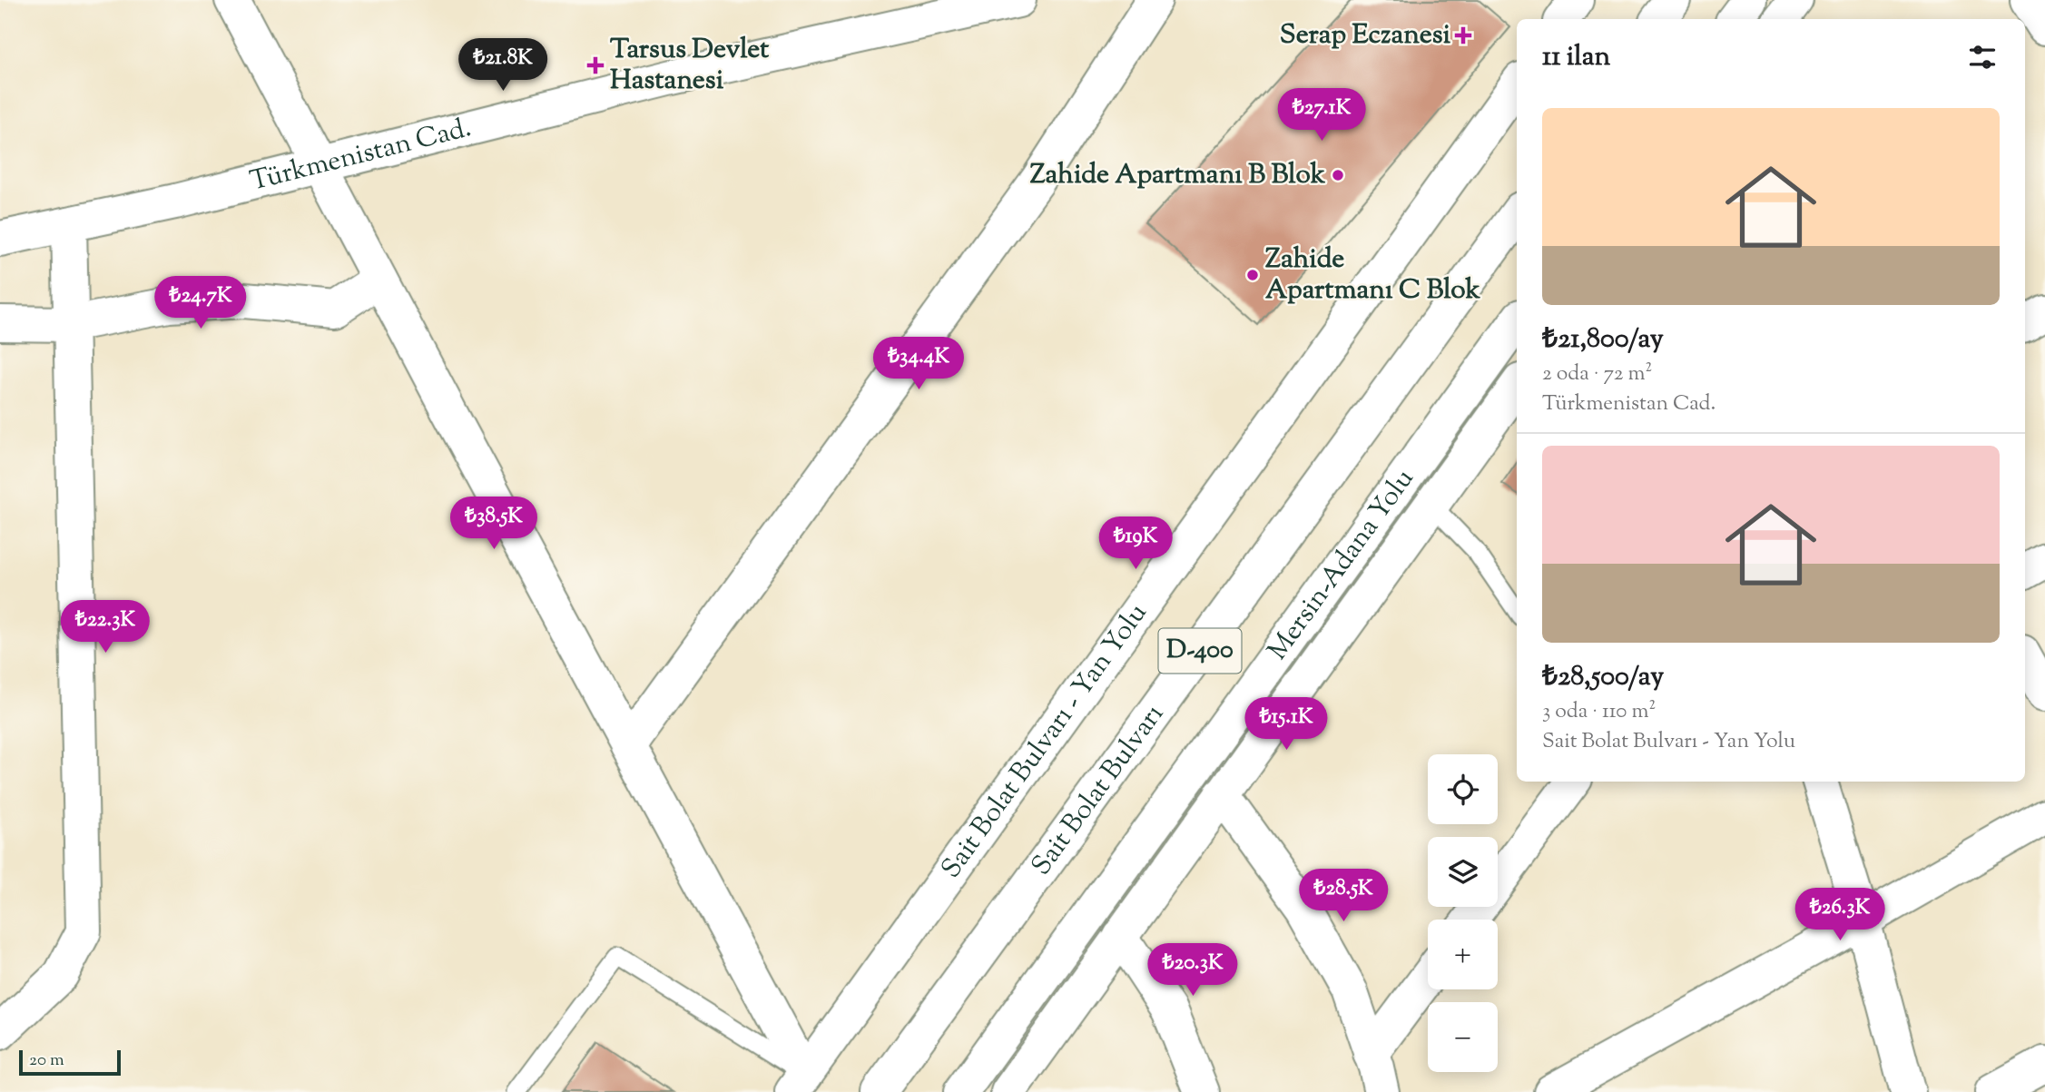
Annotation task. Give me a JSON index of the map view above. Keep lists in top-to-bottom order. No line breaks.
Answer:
{"streets":{"main road":["Türkmenistan Cad.","Mersin-Adana Yolu","D-400","Sait Bolat Bulvarı - Yan Yolu","Sait Bolat Bulvarı"]},"places":{"health":["Serap Eczanesi","Tarsus Devlet Hastanesi"],"other":["Zahide Apartmanı B Blok","Zahide Apartmanı C Blok"]},"scale_bar":"20 m","page":{"heading":"11 ilan","price":["₺21.8K","₺27.1K","₺24.7K","₺34.4K","₺38.5K","₺19K","₺22.3K","₺15.1K","₺28.5K","₺26.3K","₺20.3K"],"list":[{"name":"₺21,800/ay","note":"2 oda · 72 m² · Türkmenistan Cad."},{"name":"₺28,500/ay","note":"3 oda · 110 m² · Sait Bolat Bulvarı - Yan Yolu"}],"map_buttons":["+","−"],"scale":"20 m"}}
